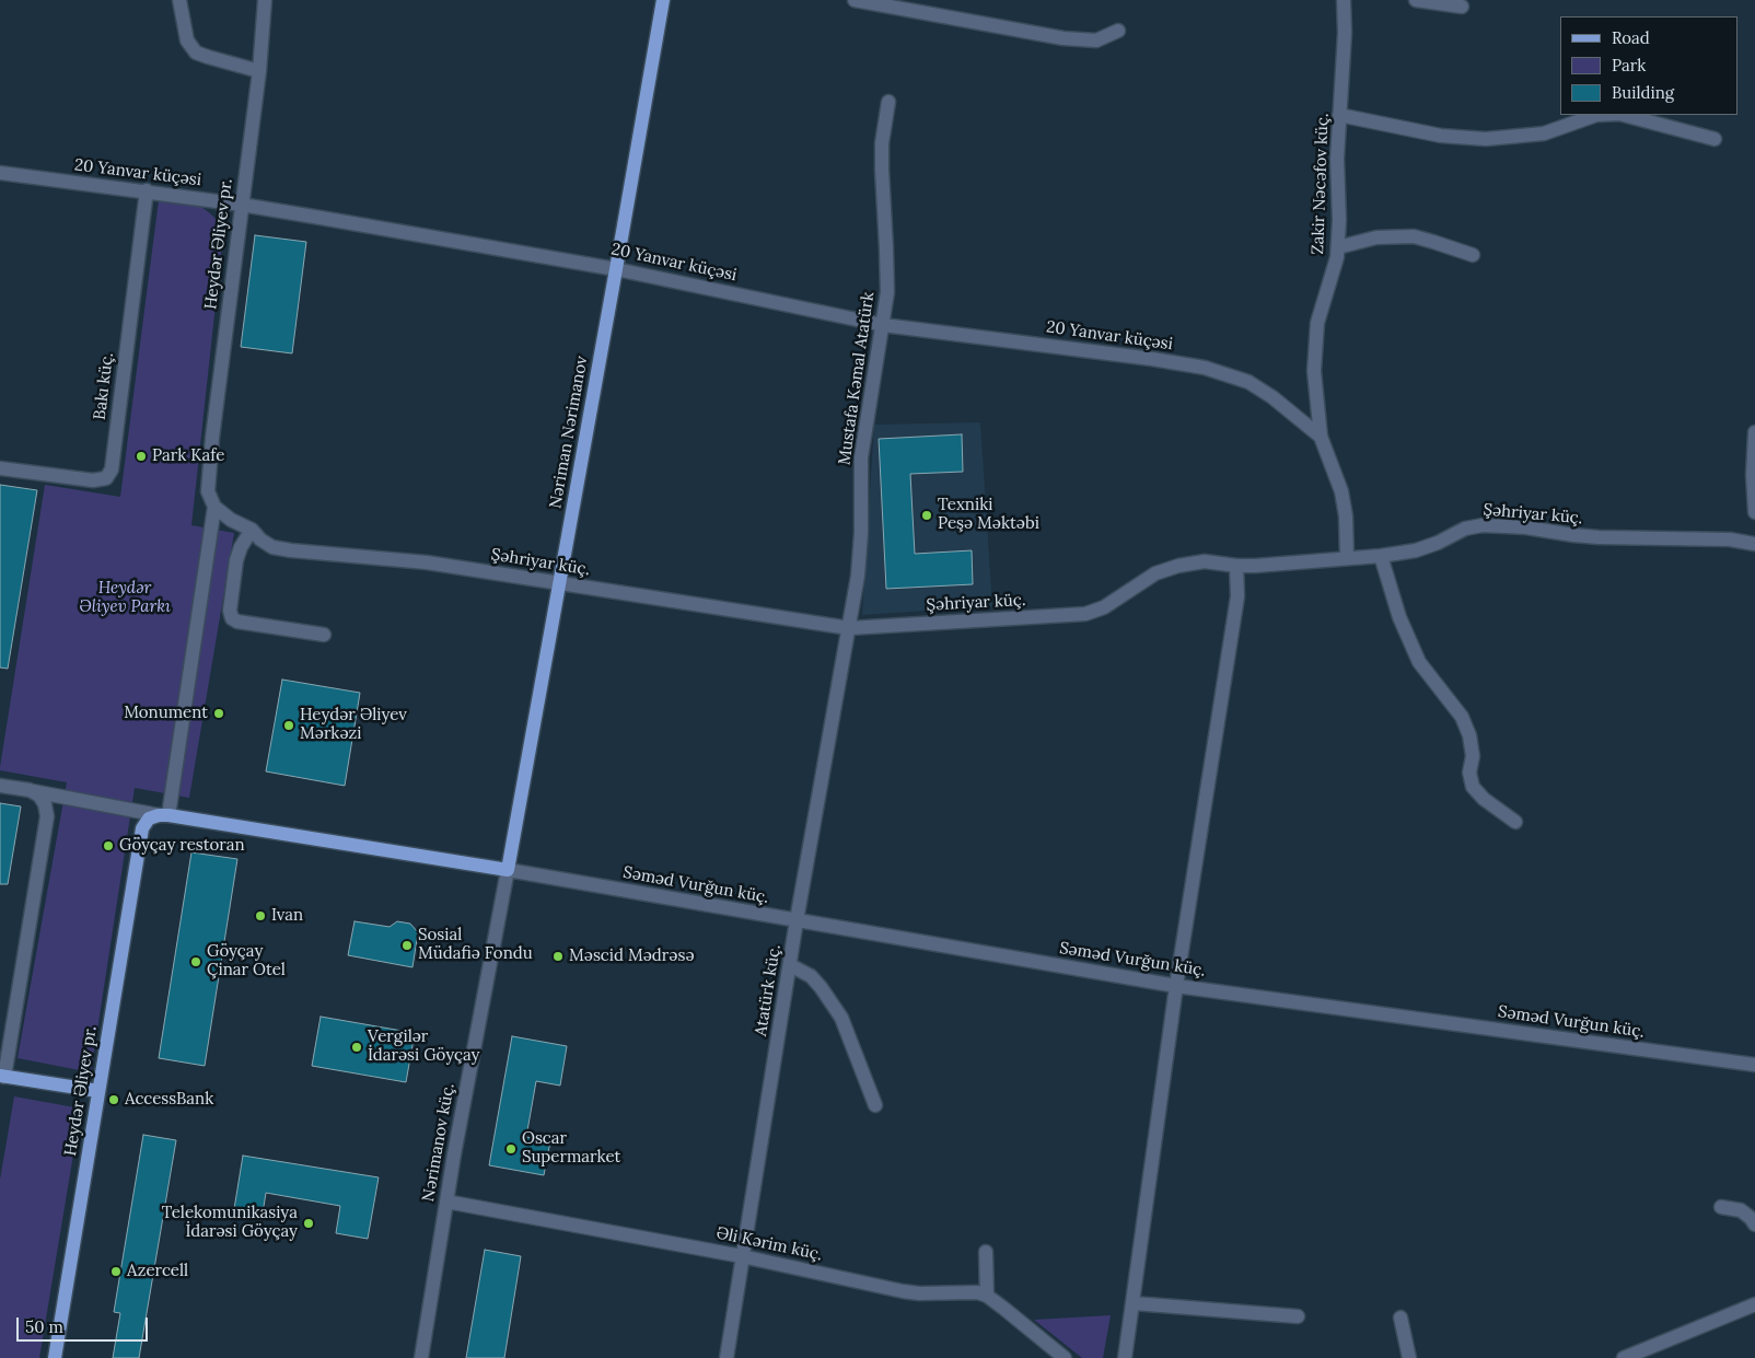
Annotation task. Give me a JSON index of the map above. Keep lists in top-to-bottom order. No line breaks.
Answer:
{"streets":{"main road":["Heydər Əliyev pr.","Nəriman Nərimanov"],"street":["20 Yanvar küçəsi","Zakir Nəcəfov küç.","Mustafa Kəmal Atatürk","Bakı küç.","Şəhriyar küç.","Səməd Vurğun küç.","Atatürk küç.","Nərimanov küç.","Əli Kərim küç."]},"crossings":[["20 Yanvar küçəsi","Zakir Nəcəfov küç."],["20 Yanvar küçəsi","Heydər Əliyev pr."],["20 Yanvar küçəsi","Mustafa Kəmal Atatürk"],["20 Yanvar küçəsi","Bakı küç."],["20 Yanvar küçəsi","Nəriman Nərimanov"],["Zakir Nəcəfov küç.","Şəhriyar küç."],["Heydər Əliyev pr.","Şəhriyar küç."],["Mustafa Kəmal Atatürk","Şəhriyar küç."],["Mustafa Kəmal Atatürk","Atatürk küç."],["Nəriman Nərimanov","Şəhriyar küç."],["Nəriman Nərimanov","Səməd Vurğun küç."],["Nəriman Nərimanov","Nərimanov küç."],["Şəhriyar küç.","Atatürk küç."],["Səməd Vurğun küç.","Atatürk küç."],["Səməd Vurğun küç.","Nərimanov küç."],["Atatürk küç.","Əli Kərim küç."],["Nərimanov küç.","Əli Kərim küç."]],"parks":["Heydər Əliyev Parkı"],"places":["Park Kafe","Texniki Peşə Məktəbi","Monument","Heydər Əliyev Mərkəzi","Göyçay restoran","Ivan","Sosial Müdafiə Fondu","Məscid Mədrəsə","Göyçay Çinar Otel","Vergilər İdarəsi Göyçay","AccessBank","Oscar Supermarket","Telekomunikasiya İdarəsi Göyçay","Azercell"],"legend":["Road","Park","Building"],"scale_bar":"50 m"}
